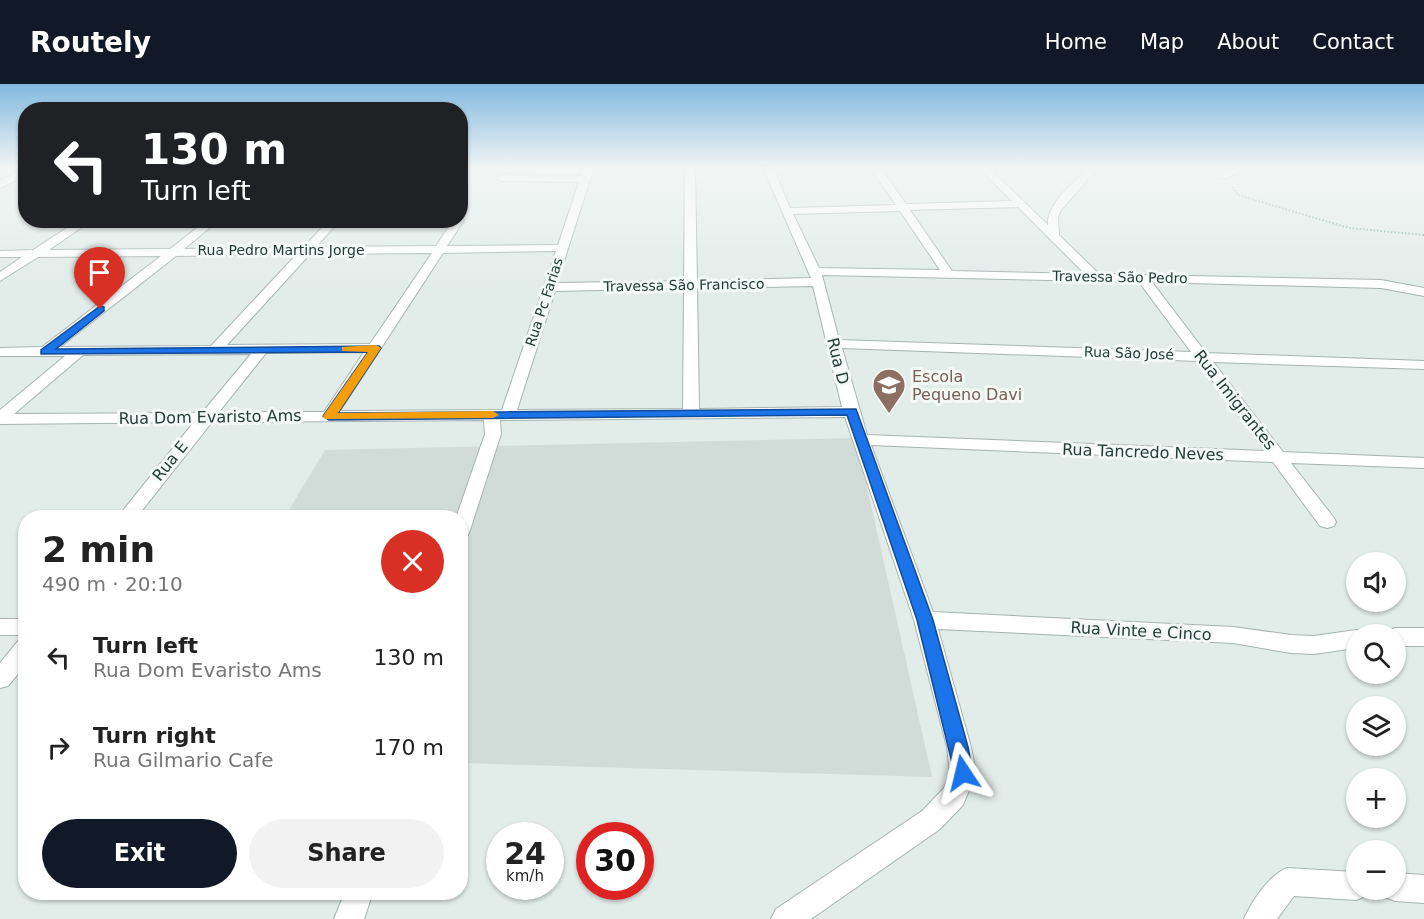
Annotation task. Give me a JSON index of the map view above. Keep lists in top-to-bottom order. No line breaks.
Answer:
{"streets":{"street":["Rua Pedro Martins Jorge","Travessa São Pedro","Travessa São Francisco","Rua Pc Farias","Rua São José","Rua D","Rua Imigrantes","Rua Dom Evaristo Ams","Rua Tancredo Neves","Rua E","Rua Vinte e Cinco"]},"crossings":[["Rua Pedro Martins Jorge","Rua Pc Farias"],["Travessa São Pedro","Travessa São Francisco"],["Travessa São Pedro","Rua D"],["Travessa São Pedro","Rua Imigrantes"],["Travessa São Francisco","Rua Pc Farias"],["Travessa São Francisco","Rua D"],["Rua Pc Farias","Rua Dom Evaristo Ams"],["Rua São José","Rua D"],["Rua São José","Rua Imigrantes"],["Rua D","Rua Dom Evaristo Ams"],["Rua D","Rua Tancredo Neves"],["Rua D","Rua Vinte e Cinco"],["Rua Imigrantes","Rua Tancredo Neves"],["Rua Dom Evaristo Ams","Rua E"]],"places":{"school or university":["Escola Pequeno Davi"]},"page":{"header":"Routely","nav":["Home","Map","About","Contact"],"turn":["130 m","Turn left"],"heading":["2 min","490 m · 20:10"],"map_buttons":["+","−"],"list":[{"name":"Turn left","note":"Rua Dom Evaristo Ams","value":"130 m"},{"name":"Turn right","note":"Rua Gilmario Cafe","value":"170 m"}],"buttons":["Exit","Share"],"speed":"24 km/h","limit":"30"}}
